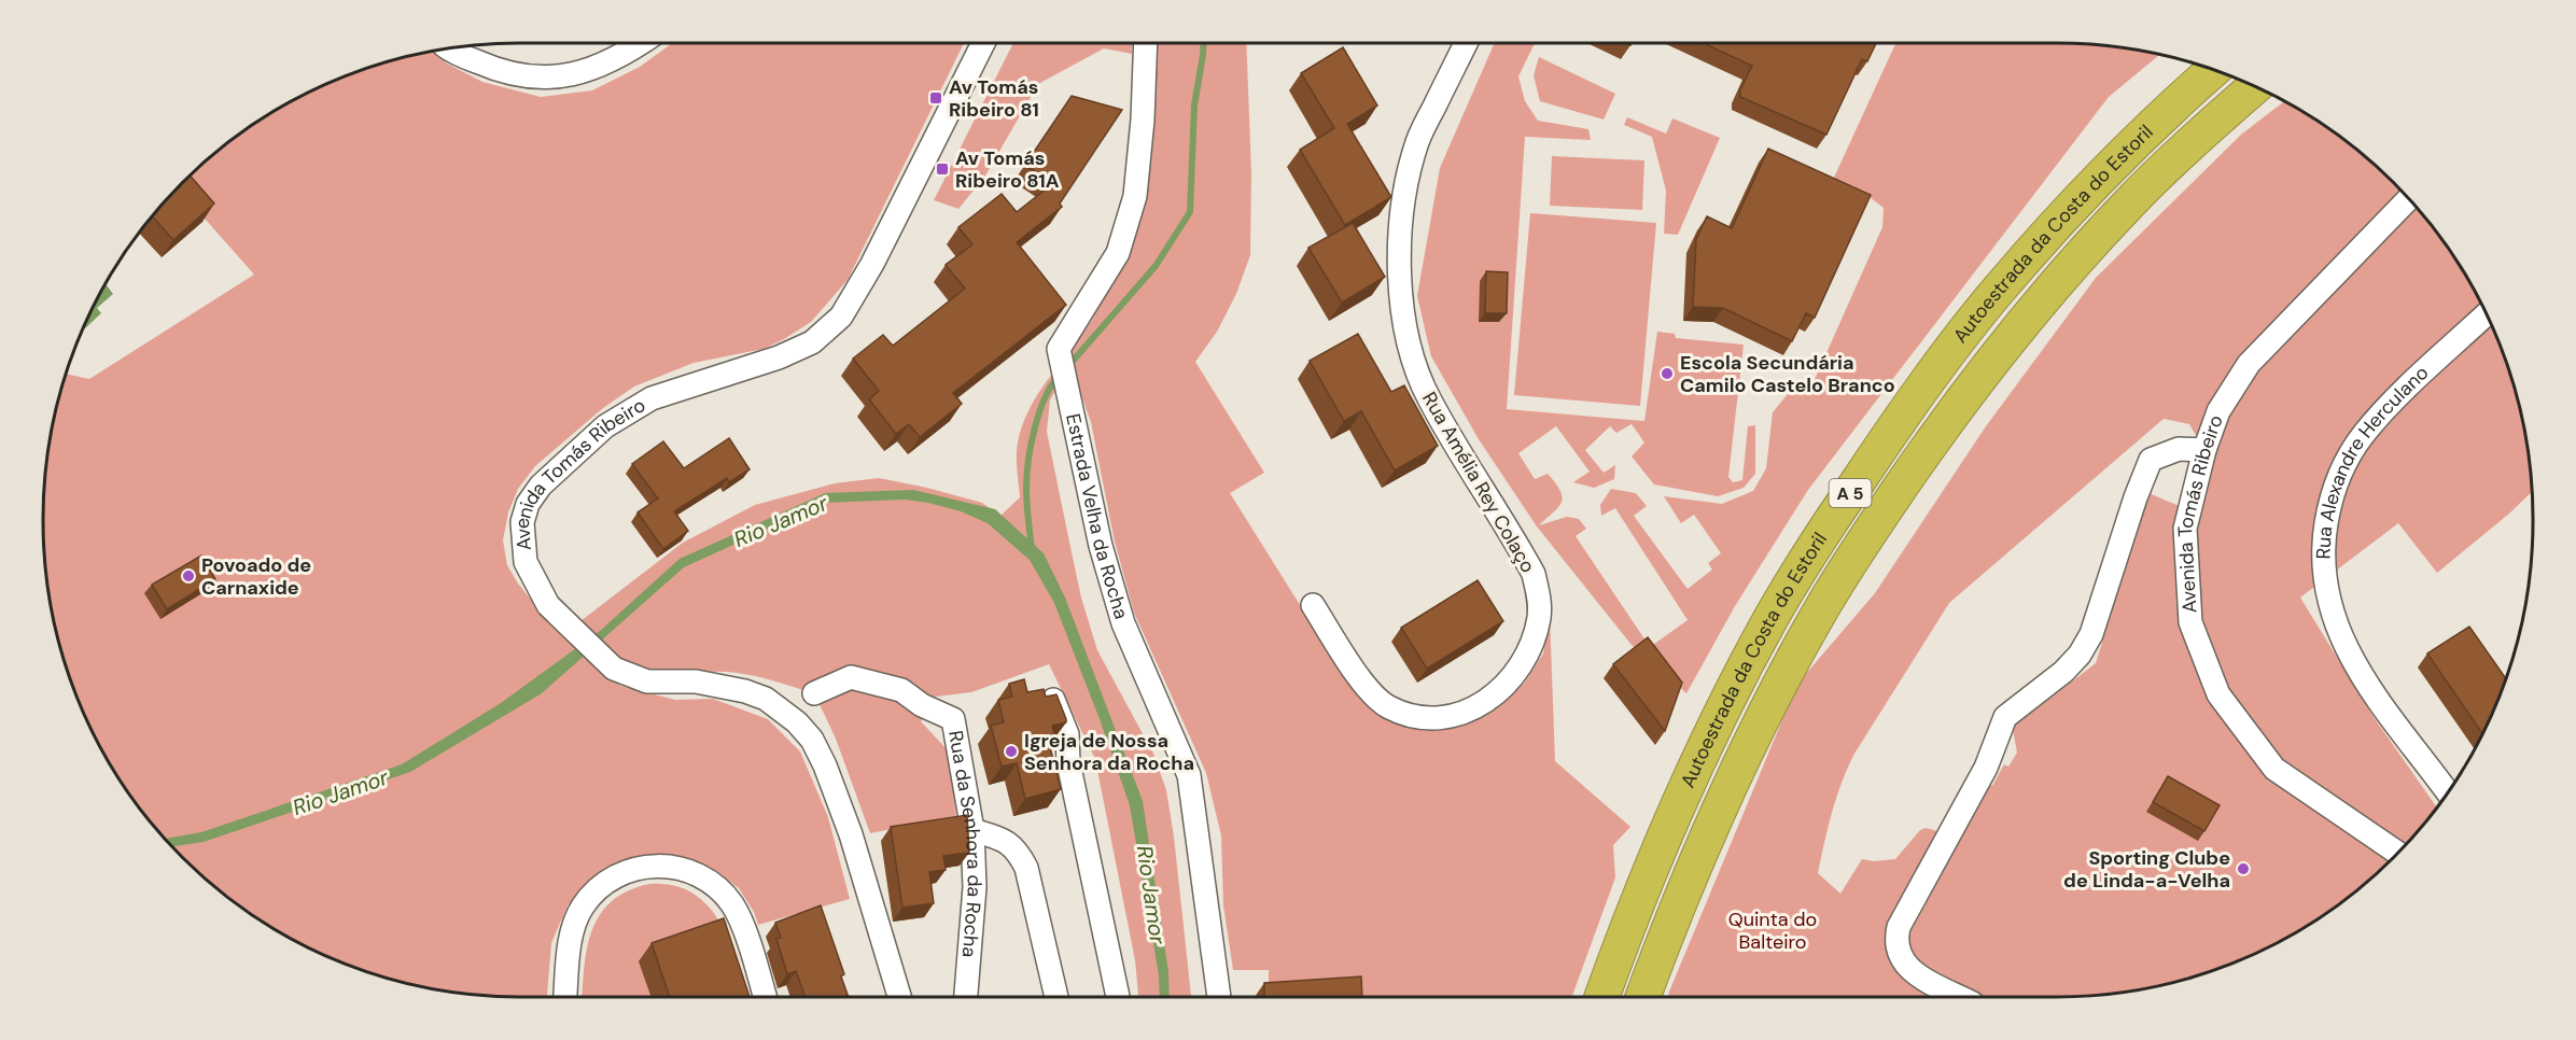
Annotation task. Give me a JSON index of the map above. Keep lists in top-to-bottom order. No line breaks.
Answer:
{"streets":{"highway":["Autoestrada da Costa do Estoril","A 5"],"street":["Rua Alexandre Herculano","Avenida Tomás Ribeiro","Rua Amélia Rey Colaço","Estrada Velha da Rocha","Rua da Senhora da Rocha"]},"water":["Rio Jamor"],"parks":["Quinta do Balteiro"],"places":{"transit":["Av Tomás Ribeiro 81","Av Tomás Ribeiro 81A"],"other":["Escola Secundária Camilo Castelo Branco","Povoado de Carnaxide","Igreja de Nossa Senhora da Rocha","Sporting Clube de Linda-a-Velha"]}}
